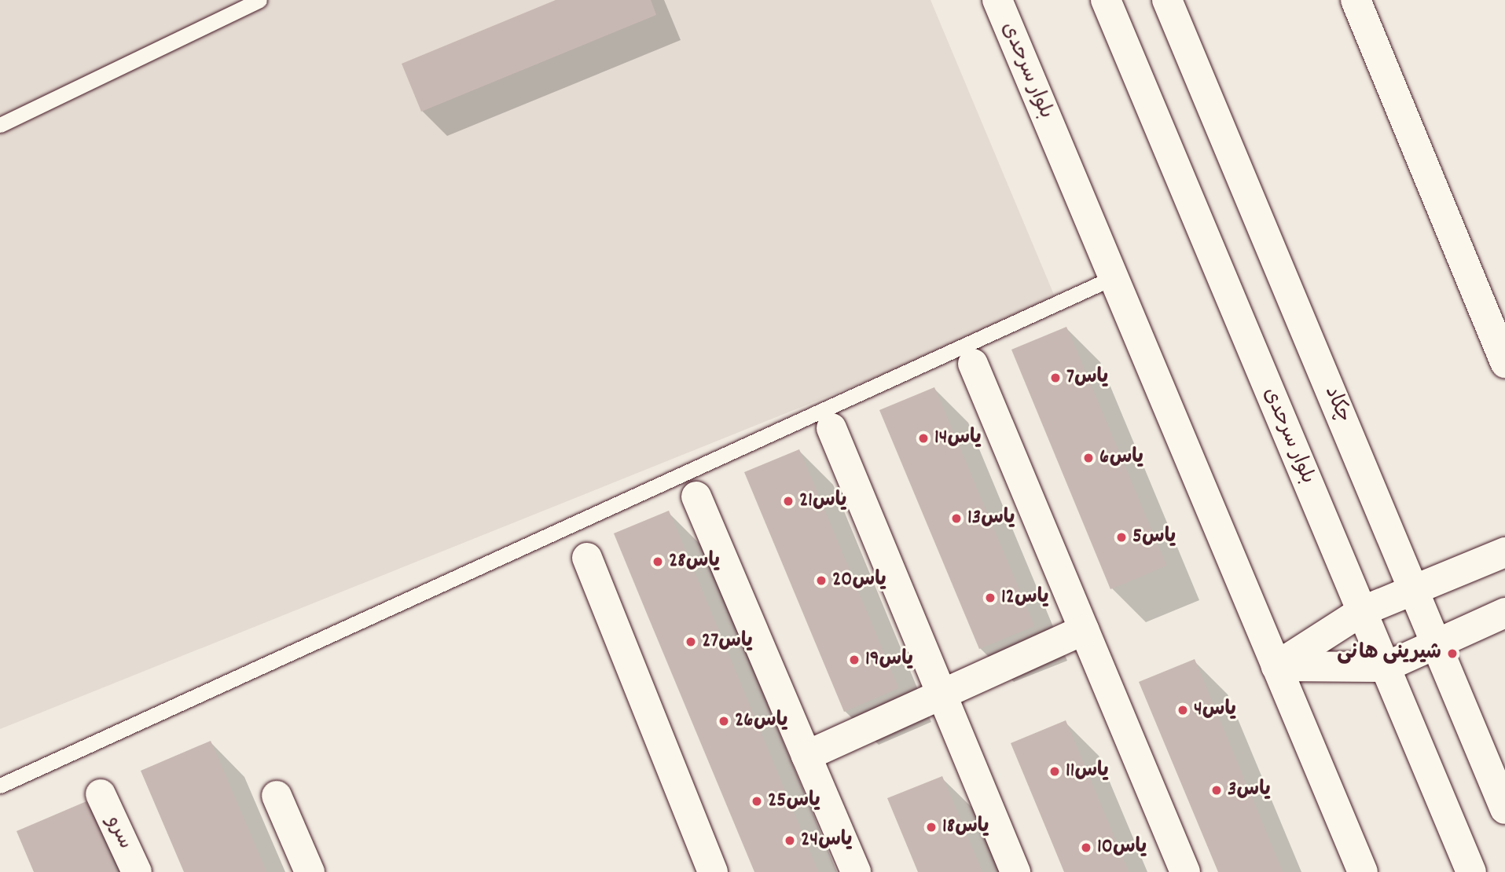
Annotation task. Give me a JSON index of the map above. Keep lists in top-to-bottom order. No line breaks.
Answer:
{"streets":{"street":["بلوار سرحدی","چکاد","سرو"]},"places":["یاس7","یاس14","یاس6","یاس21","یاس13","یاس5","یاس28","یاس20","یاس12","یاس27","شیرینی هانی","یاس19","یاس4","یاس26","یاس11","یاس3","یاس25","یاس18","یاس24","یاس10"]}
